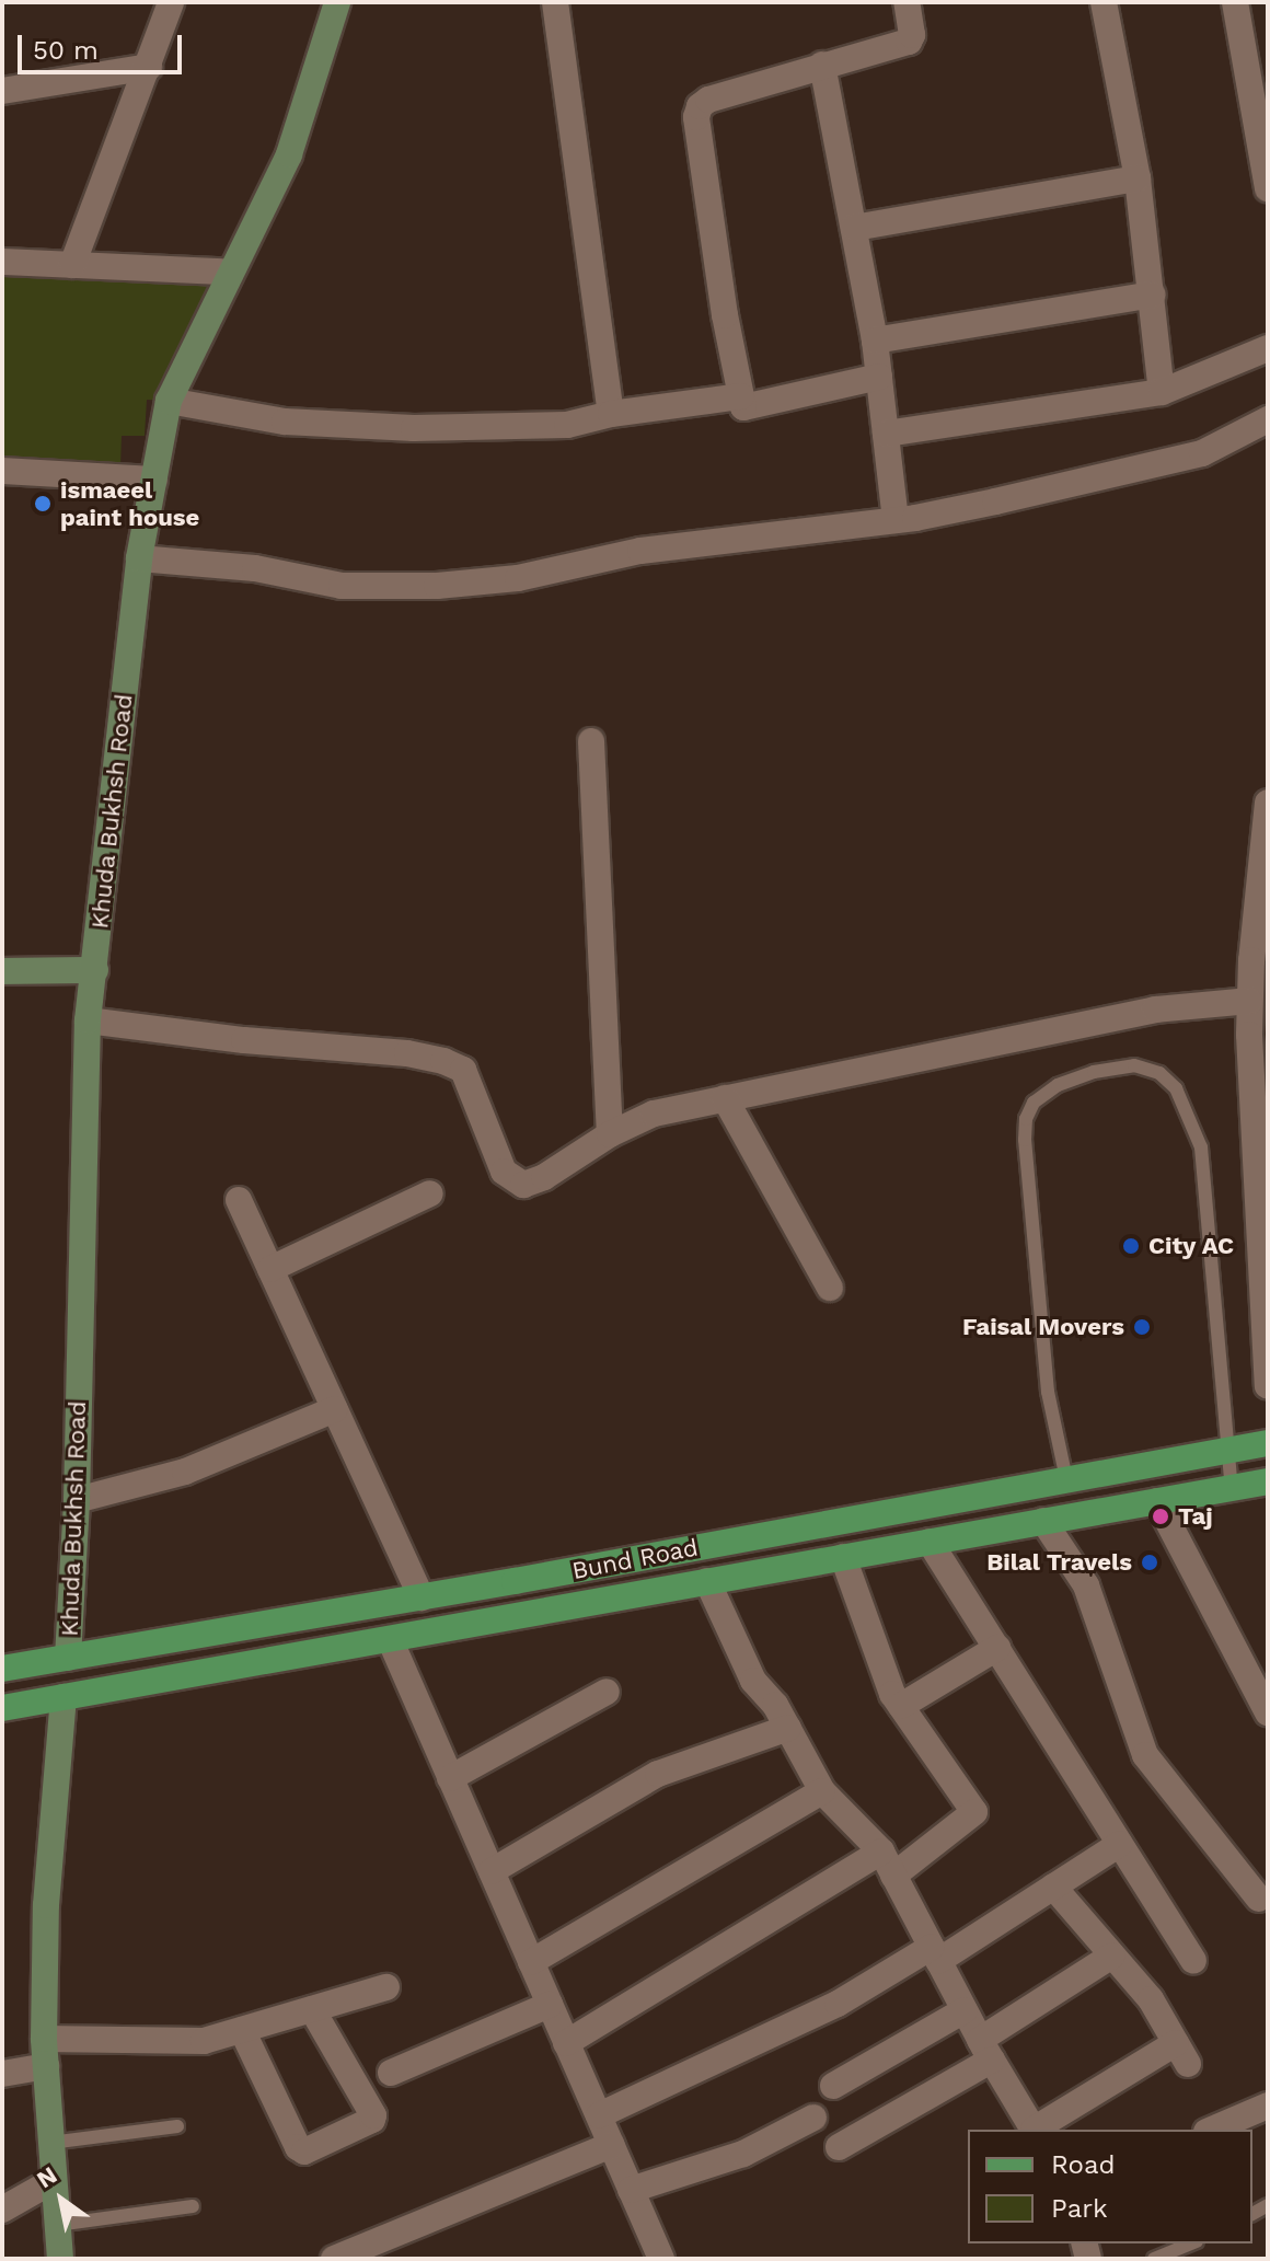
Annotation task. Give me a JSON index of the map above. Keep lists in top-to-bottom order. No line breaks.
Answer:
{"streets":{"main road":["Bund Road"],"street":["Khuda Bukhsh Road"]},"crossings":[["Khuda Bukhsh Road","Bund Road"]],"places":["ismaeel paint house","City AC","Faisal Movers","Taj","Bilal Travels"],"legend":["Road","Park"],"scale_bar":"50 m","north":"top left"}
